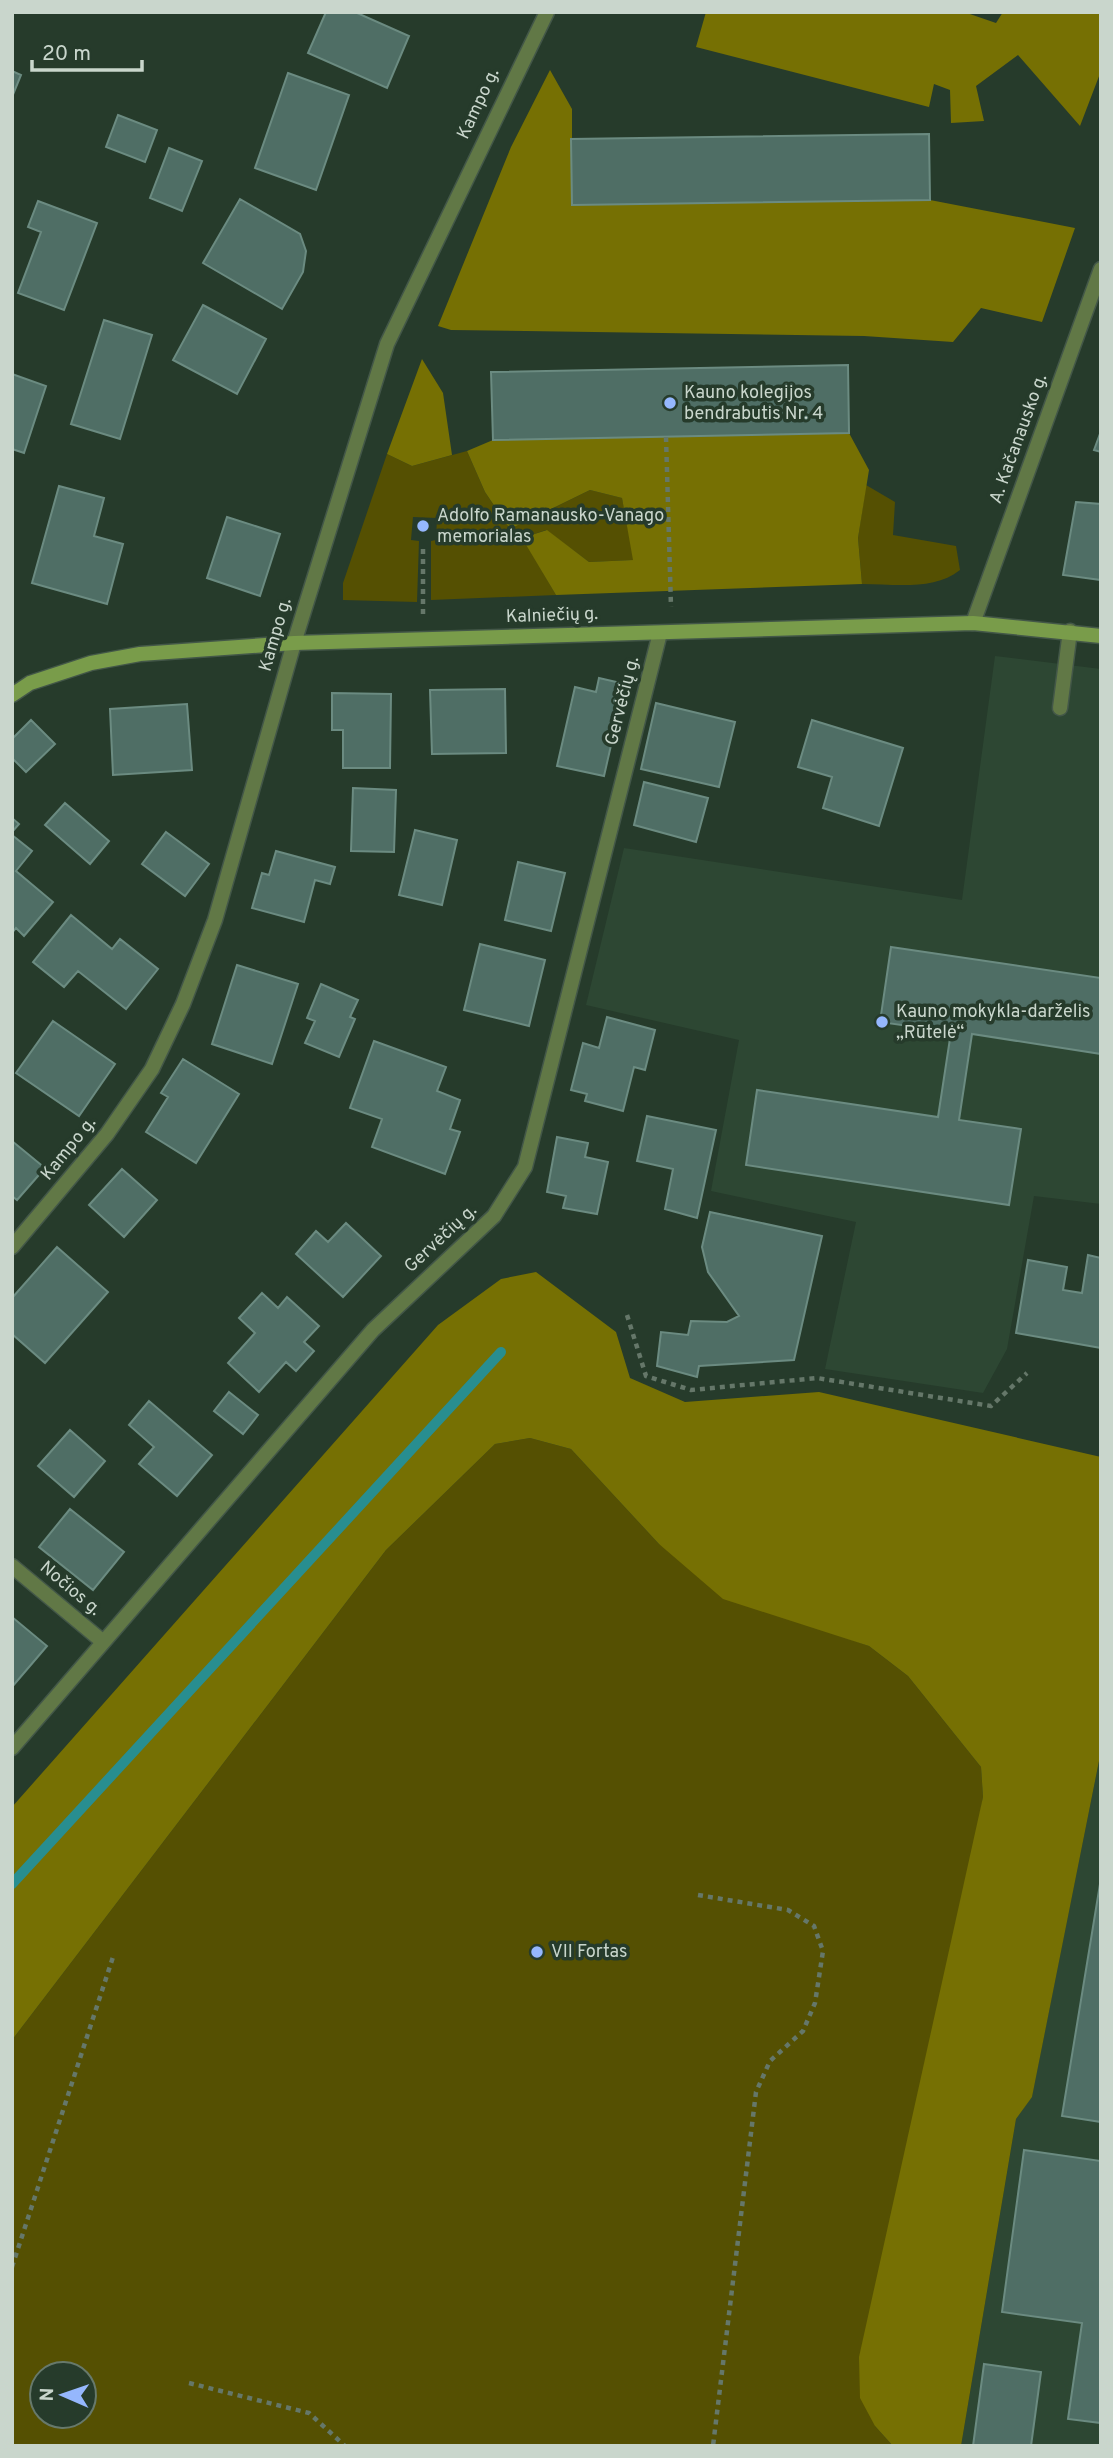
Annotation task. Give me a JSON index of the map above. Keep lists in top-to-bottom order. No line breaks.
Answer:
{"streets":{"street":["Kampo g.","A. Kačanausko g.","Kalniečių g.","Gervėčių g.","Nočios g."]},"crossings":[["Kampo g.","Kalniečių g."],["A. Kačanausko g.","Kalniečių g."],["Kalniečių g.","Gervėčių g."],["Gervėčių g.","Nočios g."]],"places":["Kauno kolegijos bendrabutis Nr. 4","Adolfo Ramanausko-Vanago memorialas","Kauno mokykla-darželis „Rūtelė“","VII Fortas"],"scale_bar":"20 m","north":"left"}
